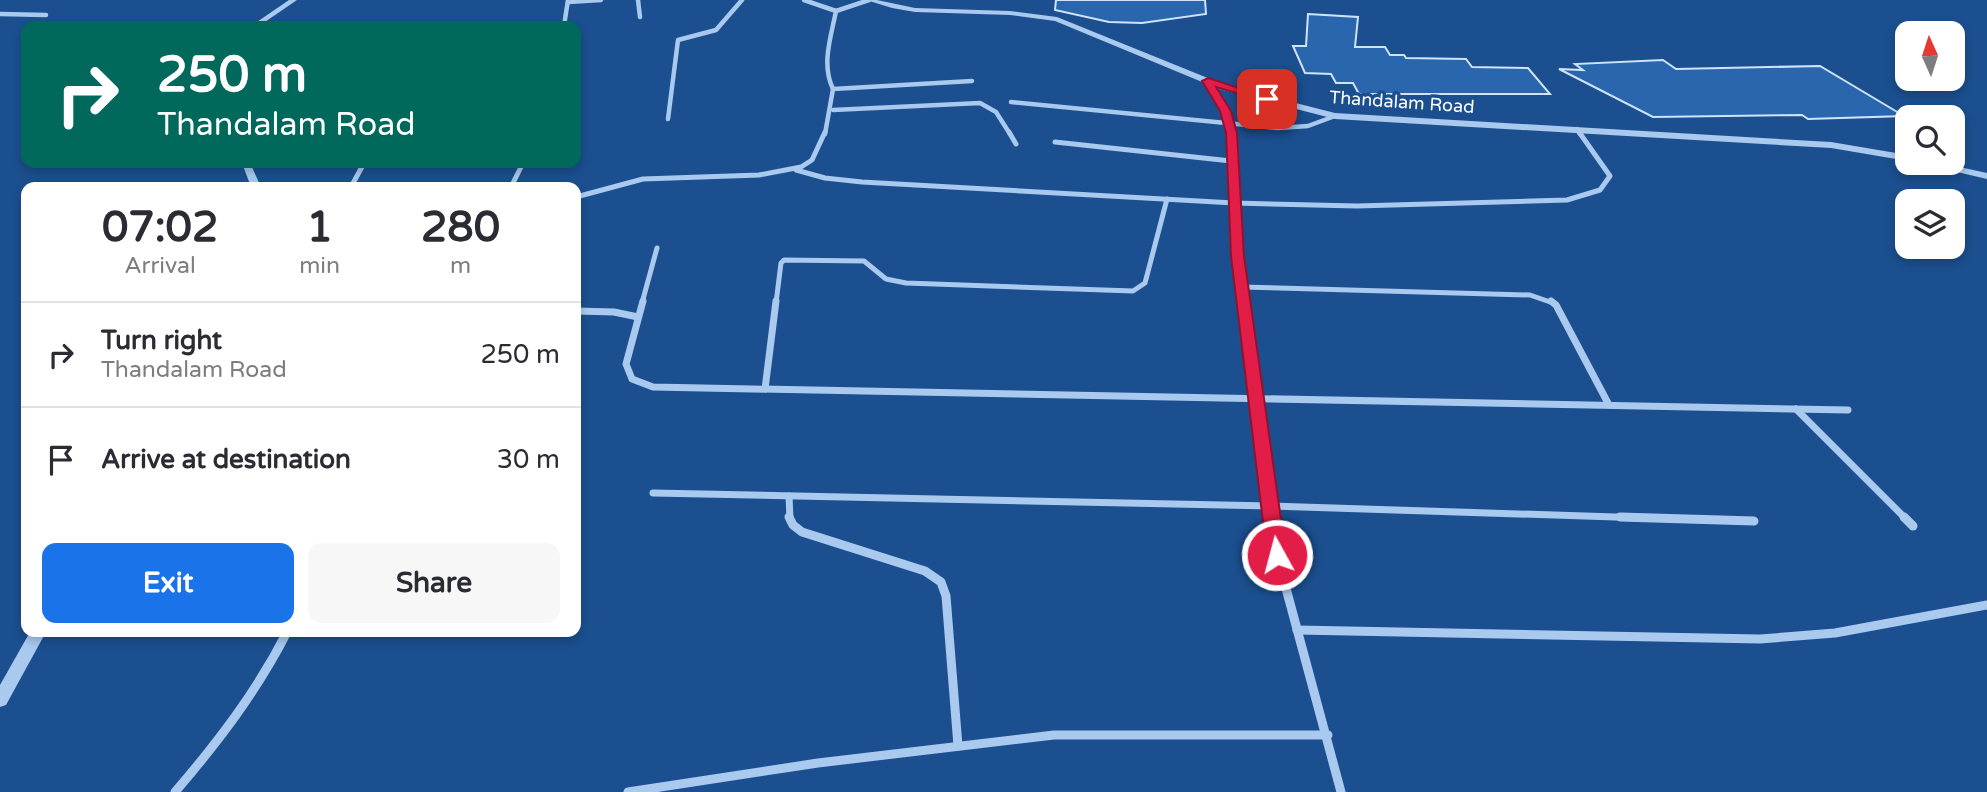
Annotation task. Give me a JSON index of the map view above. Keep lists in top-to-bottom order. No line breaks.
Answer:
{"streets":{"street":["Thandalam Road"]},"north":"top","page":{"turn":["250 m","Thandalam Road"],"eta":["07:02","Arrival","1","min","280","m"],"list":[{"name":"Turn right","note":"Thandalam Road","value":"250 m"},{"name":"Arrive at destination","value":"30 m"}],"buttons":["Exit","Share"]}}
